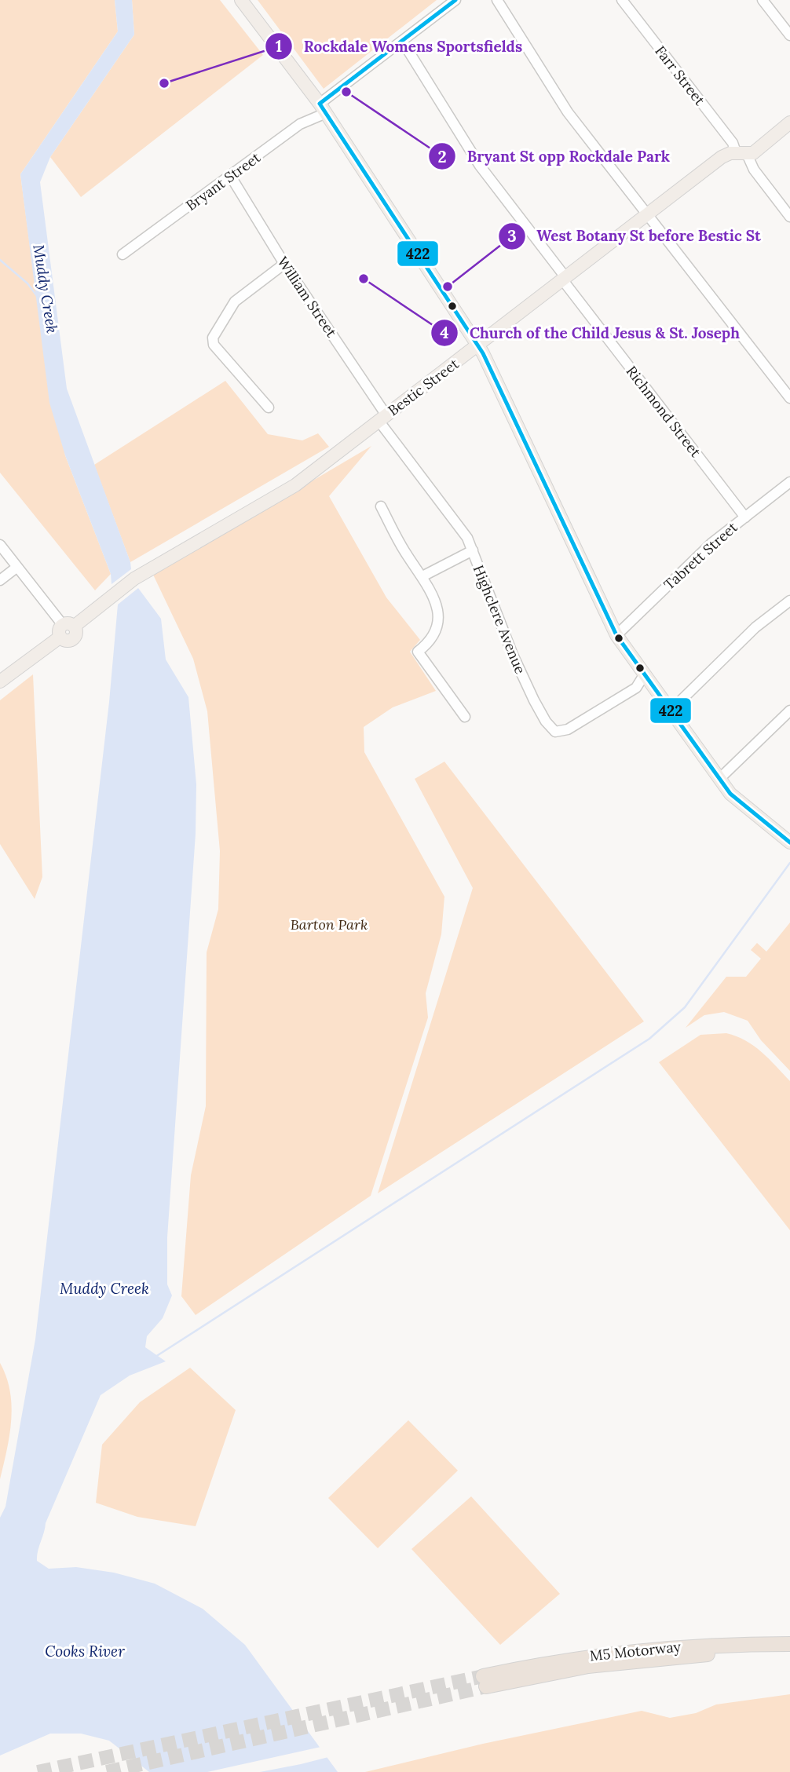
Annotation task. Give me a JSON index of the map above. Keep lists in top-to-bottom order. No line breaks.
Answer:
{"streets":{"highway":["M5 Motorway"],"main road":["Bestic Street"],"street":["Farr Street","Bryant Street","William Street","Richmond Street","Tabrett Street","Highclere Avenue"]},"crossings":[["Farr Street","Bestic Street"],["Bryant Street","William Street"],["Bryant Street","Richmond Street"],["William Street","Bestic Street"],["William Street","Highclere Avenue"],["Bestic Street","Richmond Street"],["Bestic Street","Highclere Avenue"],["Richmond Street","Tabrett Street"]],"water":["Muddy Creek","Cooks River"],"parks":["Barton Park"],"places":["Rockdale Womens Sportsfields","Bryant St opp Rockdale Park","Church of the Child Jesus & St. Joseph","West Botany St before Bestic St"],"lines":["transit line 422"]}
